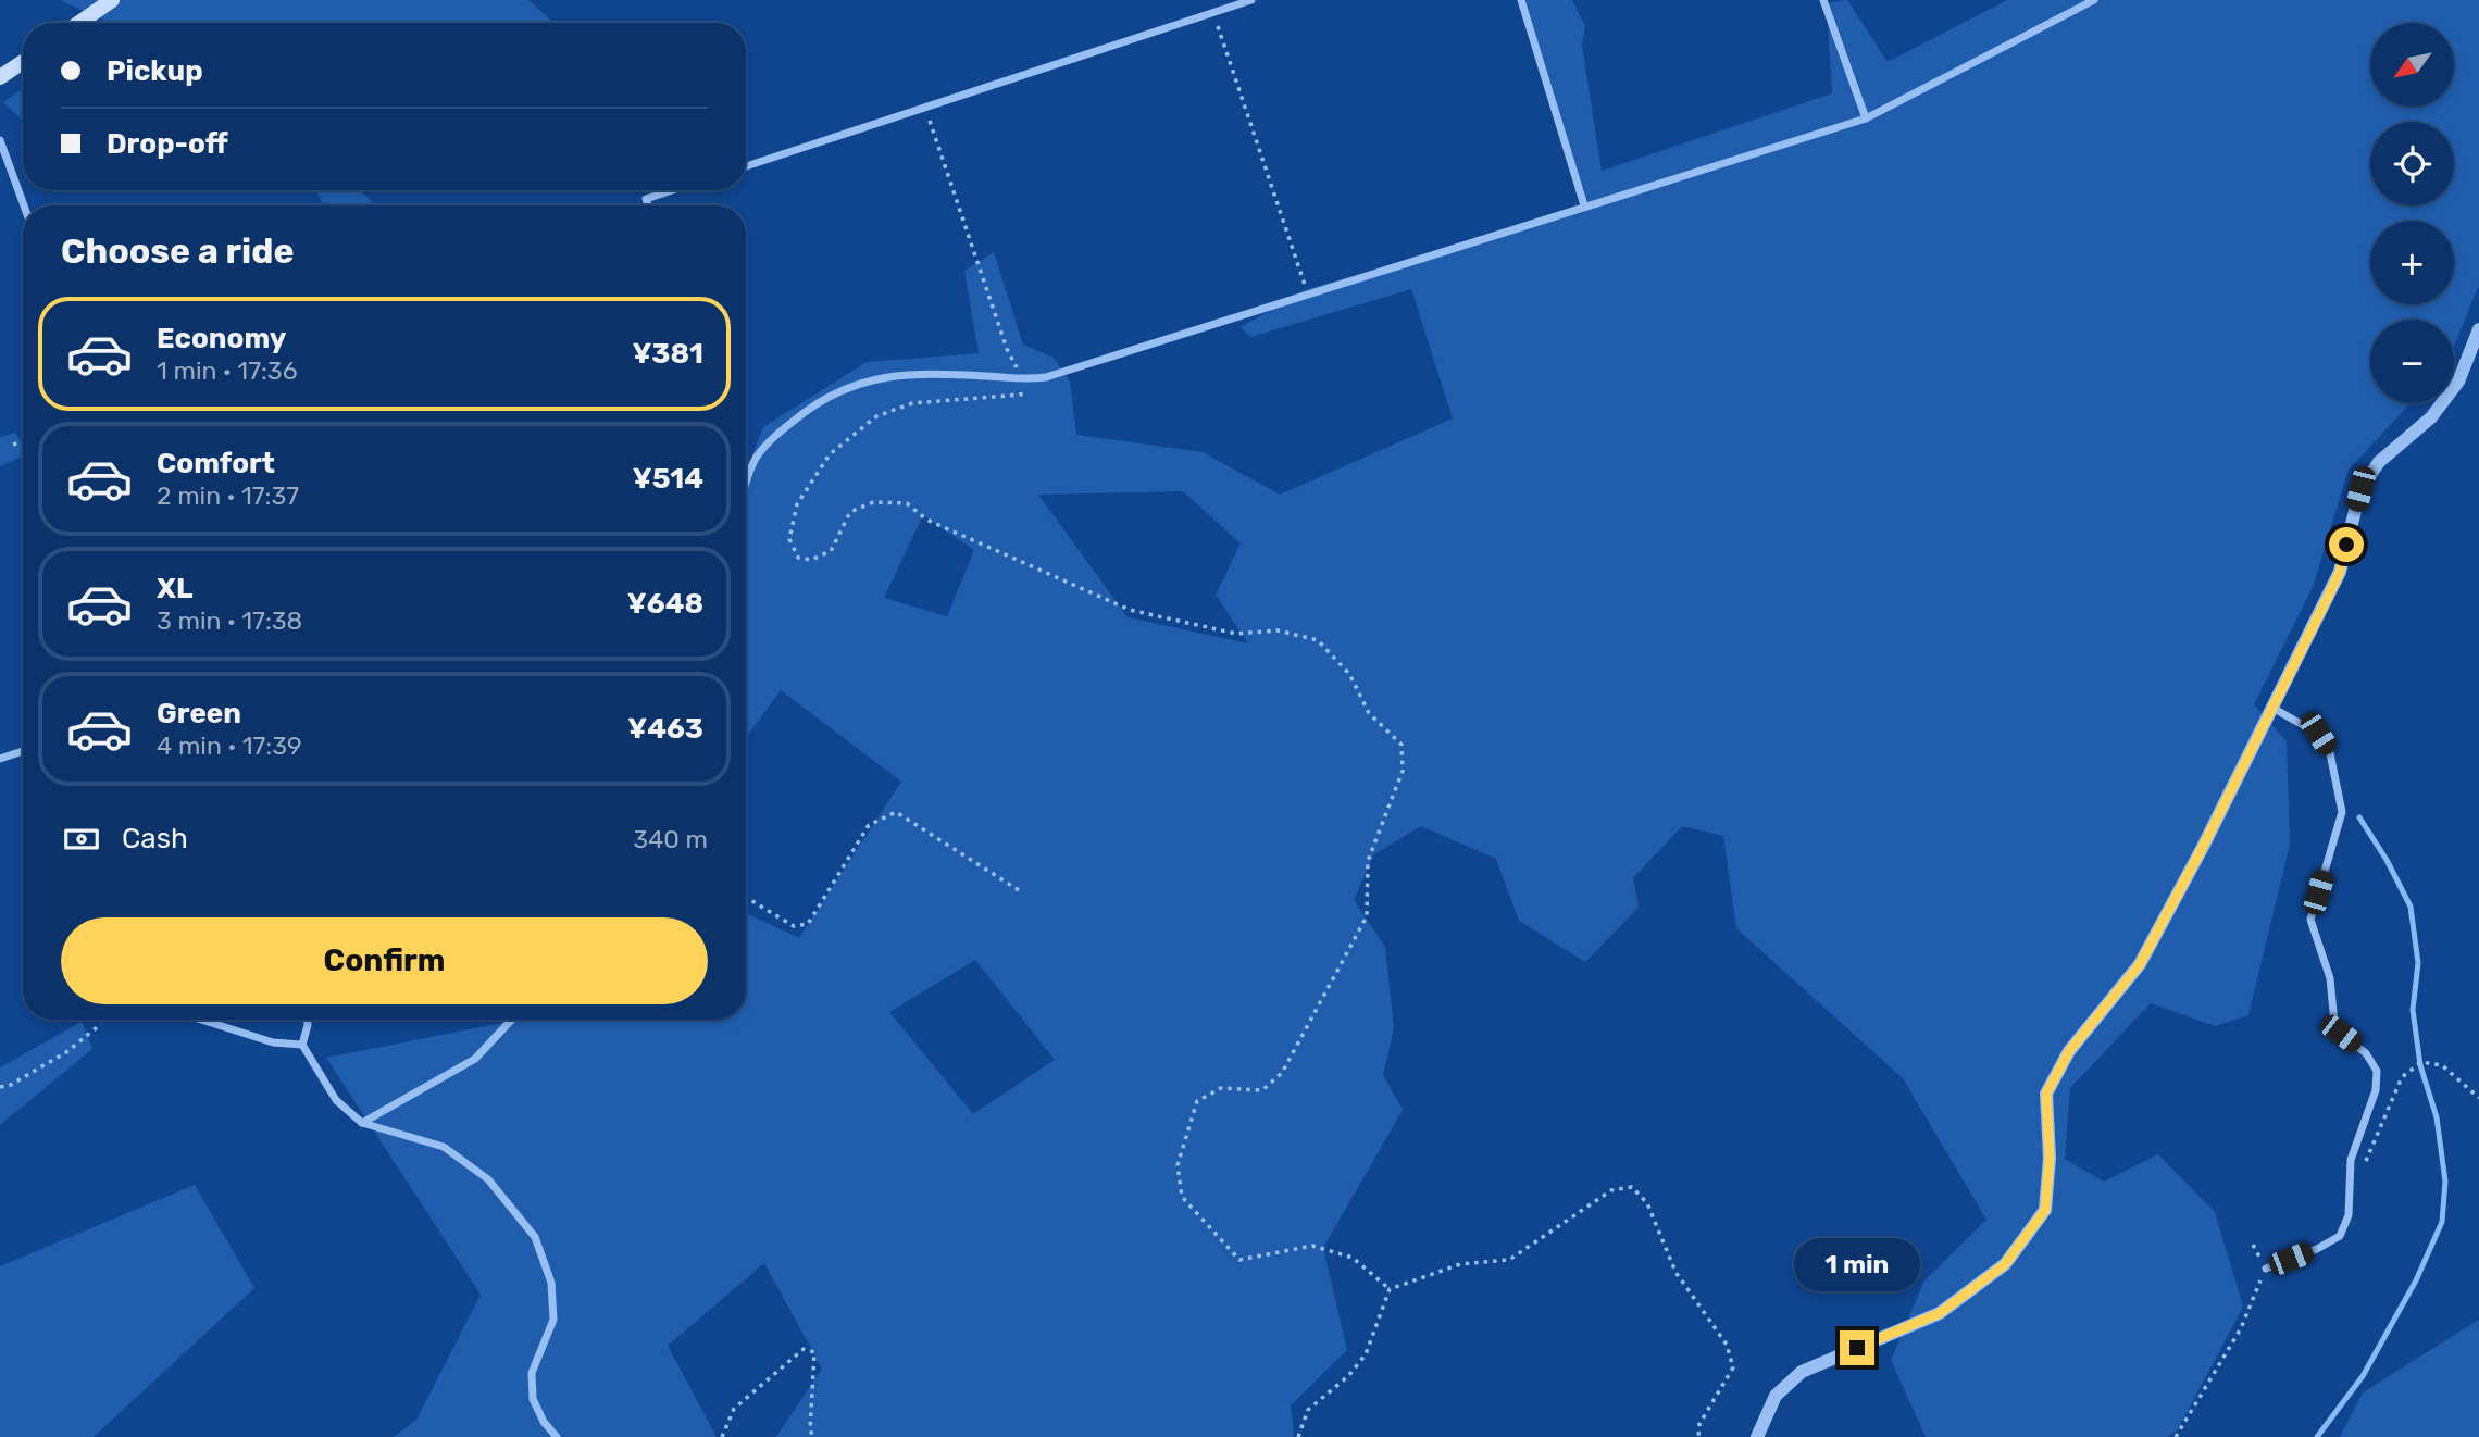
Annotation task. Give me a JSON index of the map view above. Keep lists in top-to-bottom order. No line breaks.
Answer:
{"north":"bottom left","page":{"map_buttons":["+","−"],"banner":["Pickup","Drop-off"],"heading":"Choose a ride","list":[{"name":"Economy","note":"1 min · 17:36","value":"¥381"},{"name":"Comfort","note":"2 min · 17:37","value":"¥514"},{"name":"XL","note":"3 min · 17:38","value":"¥648"},{"name":"Green","note":"4 min · 17:39","value":"¥463"}],"pay":["Cash","340 m"],"buttons":"Confirm","bubble":"1 min"}}
